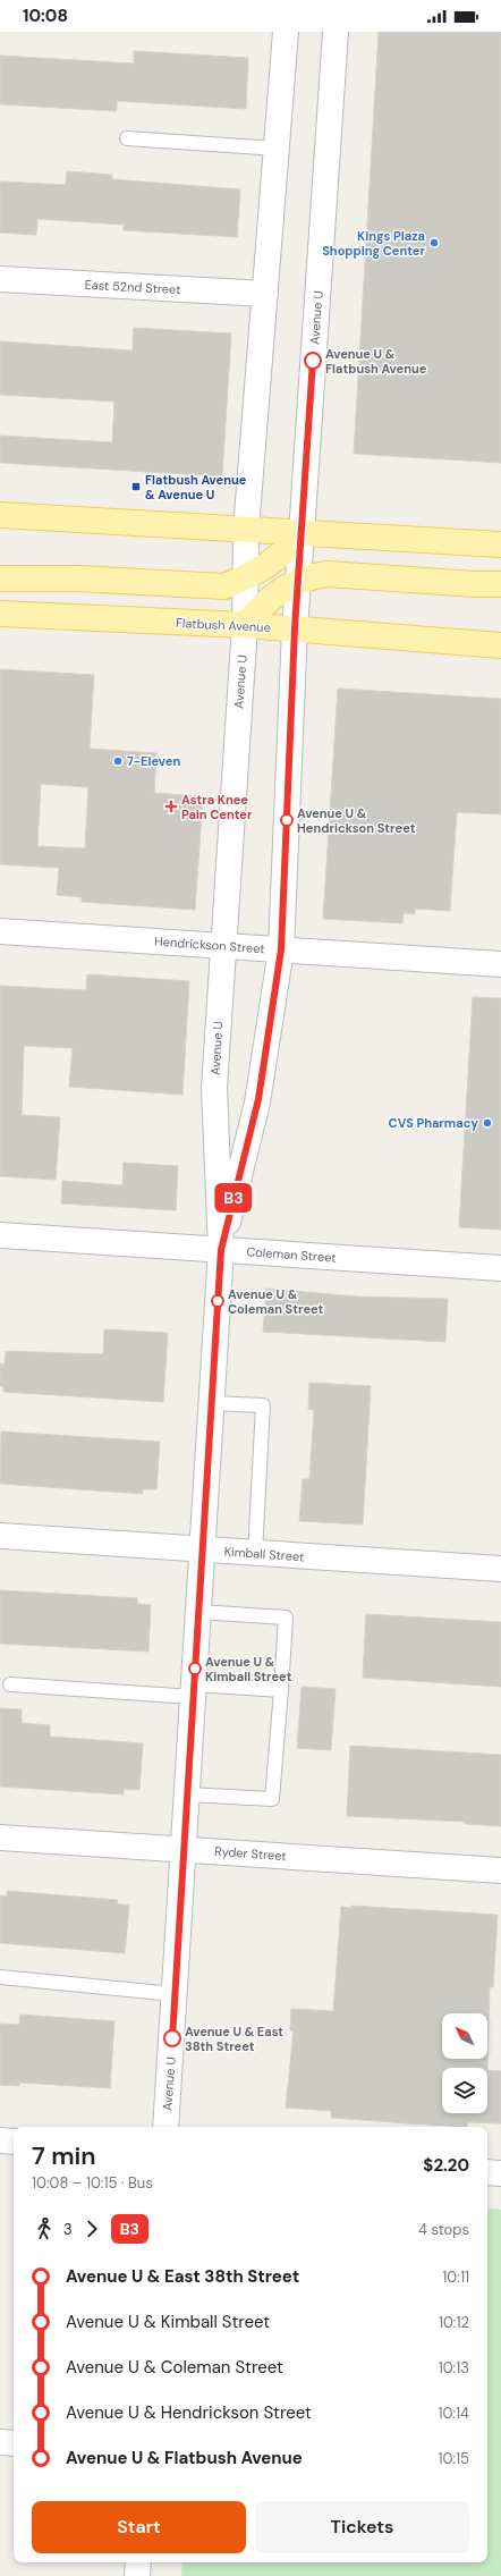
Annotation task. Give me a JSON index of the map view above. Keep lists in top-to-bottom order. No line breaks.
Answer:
{"streets":{"main road":["Flatbush Avenue"],"street":["East 52nd Street","Avenue U","Hendrickson Street","Coleman Street","Kimball Street","Ryder Street"]},"crossings":[["East 52nd Street","Avenue U"],["Avenue U","Flatbush Avenue"],["Avenue U","Hendrickson Street"],["Avenue U","Coleman Street"],["Avenue U","Kimball Street"],["Avenue U","Ryder Street"]],"places":{"other":["Kings Plaza Shopping Center","Avenue U & Flatbush Avenue","7-Eleven","Avenue U & Hendrickson Street","CVS Pharmacy","Avenue U & Coleman Street","Avenue U & Kimball Street","Avenue U & East 38th Street"],"transit":["Flatbush Avenue & Avenue U"],"health":["Astra Knee Pain Center"]},"lines":["bus line B3"],"north":"top left","page":{"status":"10:08","on_map":"B3","heading":["7 min","10:08 – 10:15 · Bus","$2.20"],"legs":["3","B3","4 stops"],"list":[{"name":"Avenue U & East 38th Street","value":"10:11"},{"name":"Avenue U & Kimball Street","value":"10:12"},{"name":"Avenue U & Coleman Street","value":"10:13"},{"name":"Avenue U & Hendrickson Street","value":"10:14"},{"name":"Avenue U & Flatbush Avenue","value":"10:15"}],"buttons":["Start","Tickets"]}}
